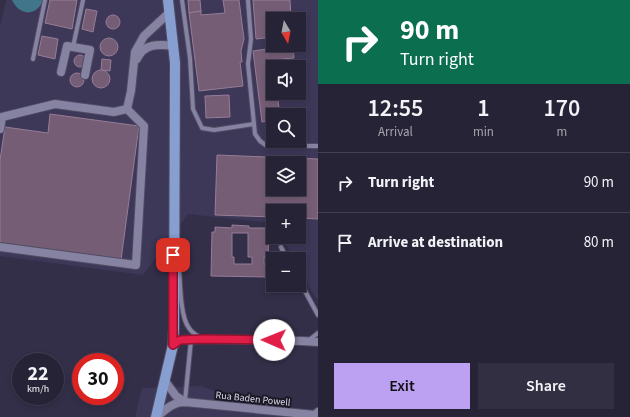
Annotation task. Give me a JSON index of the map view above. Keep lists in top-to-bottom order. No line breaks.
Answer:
{"streets":{"street":["Rua Baden Powell"]},"north":"bottom","page":{"turn":["90 m","Turn right"],"map_buttons":["+","−"],"eta":["12:55","Arrival","1","min","170","m"],"list":[{"name":"Turn right","value":"90 m"},{"name":"Arrive at destination","value":"80 m"}],"speed":"22 km/h","limit":"30","buttons":["Exit","Share"]}}
